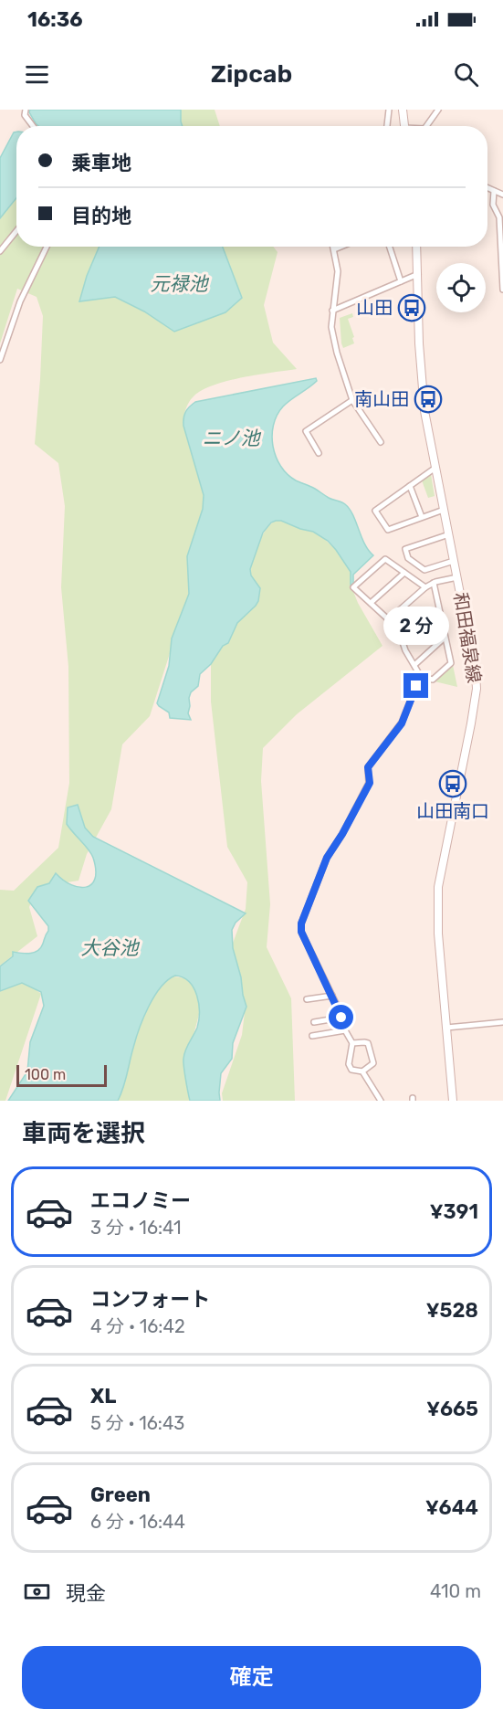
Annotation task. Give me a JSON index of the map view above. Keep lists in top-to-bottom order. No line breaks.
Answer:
{"streets":{"main road":["和田福泉線"]},"water":["元禄池","ニノ池","大谷池"],"places":{"bus stop":["山田","南山田","山田南口"]},"scale_bar":"100 m","page":{"status":"16:36","header":"Zipcab","banner":["乗車地","目的地"],"bubble":"2 分","scale":"100 m","heading":"車両を選択","list":[{"name":"エコノミー","note":"3 分 · 16:41","value":"¥391"},{"name":"コンフォート","note":"4 分 · 16:42","value":"¥528"},{"name":"XL","note":"5 分 · 16:43","value":"¥665"},{"name":"Green","note":"6 分 · 16:44","value":"¥644"}],"pay":["現金","410 m"],"buttons":"確定"}}
